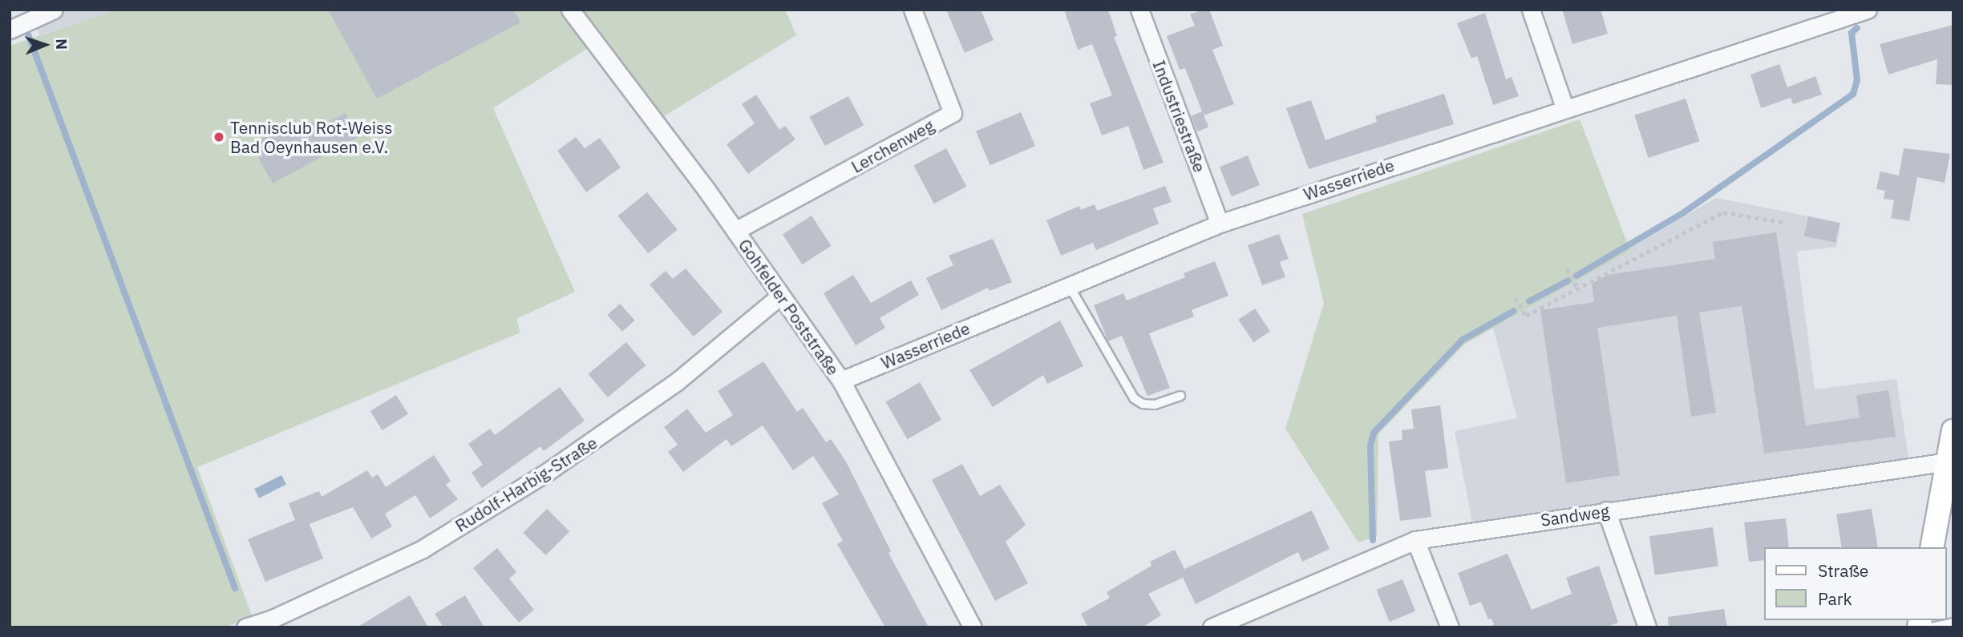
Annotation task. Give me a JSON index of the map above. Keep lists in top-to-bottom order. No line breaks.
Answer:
{"streets":{"street":["Industriestraße","Lerchenweg","Wasserriede","Gohfelder Poststraße","Rudolf-Harbig-Straße","Sandweg"]},"crossings":[["Industriestraße","Wasserriede"],["Lerchenweg","Gohfelder Poststraße"],["Wasserriede","Gohfelder Poststraße"],["Gohfelder Poststraße","Rudolf-Harbig-Straße"]],"places":["Tennisclub Rot-Weiss Bad Oeynhausen e.V."],"legend":["Straße","Park"],"north":"right"}
